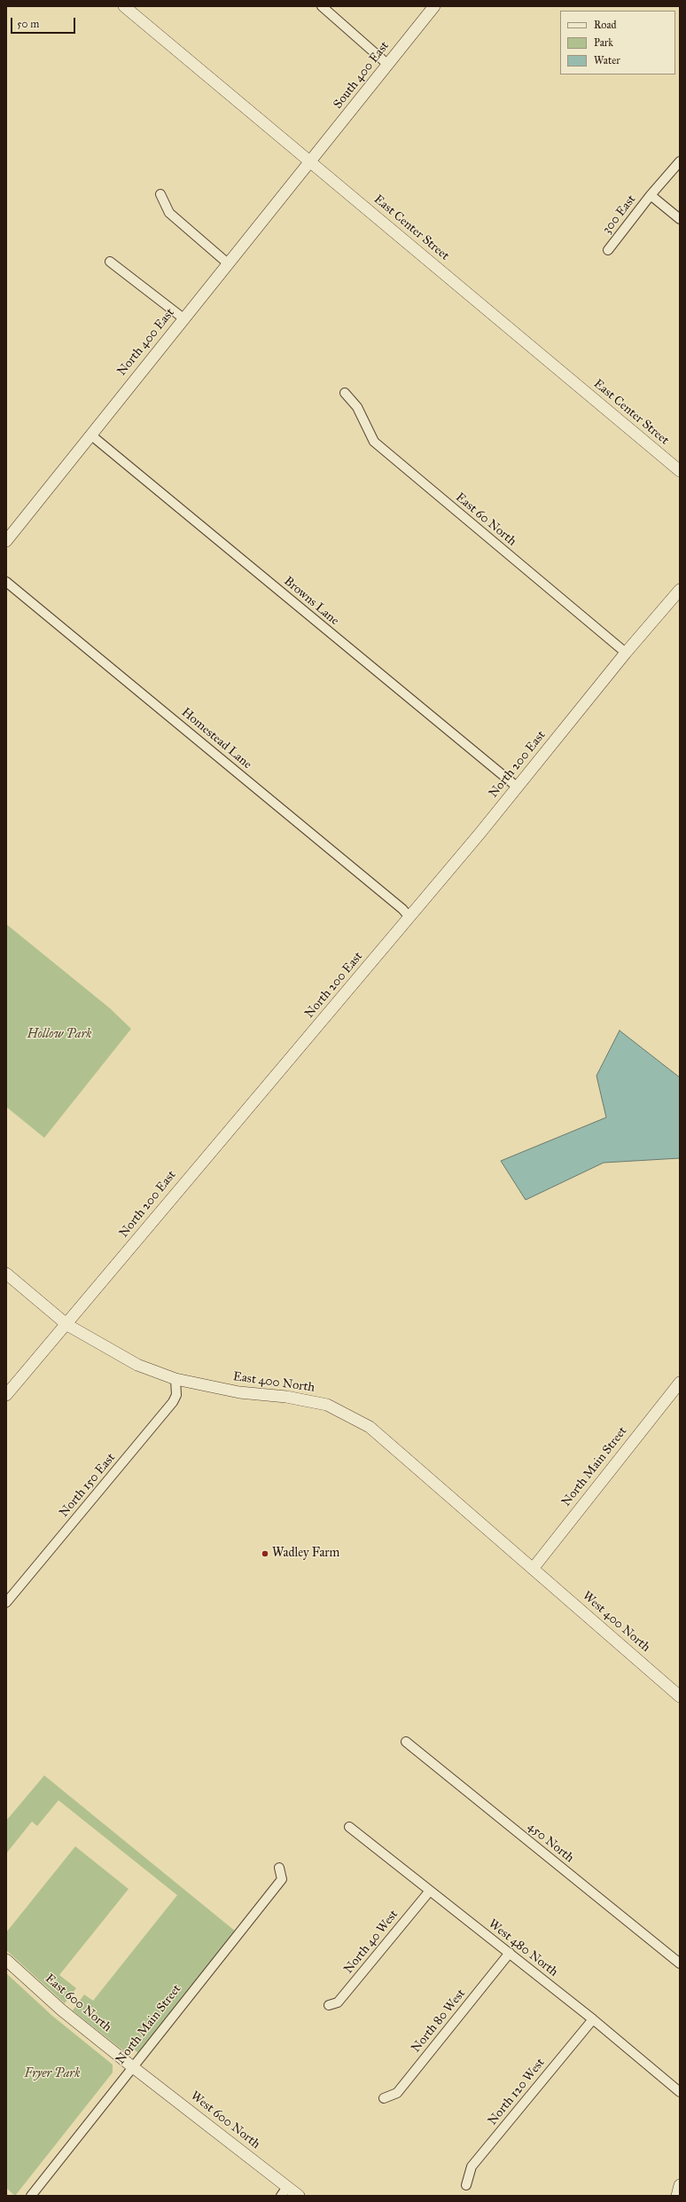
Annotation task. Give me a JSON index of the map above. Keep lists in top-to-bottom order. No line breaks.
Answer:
{"streets":{"street":["South 400 East","300 East","East Center Street","North 400 East","East 60 North","Browns Lane","Homestead Lane","North 200 East","East 400 North","North Main Street","North 150 East","West 400 North","450 North","North 40 West","West 480 North","East 600 North","North 80 West","North 120 West","West 600 North"]},"crossings":[["South 400 East","East Center Street"],["South 400 East","North 400 East"],["East Center Street","North 400 East"],["North 400 East","Browns Lane"],["East 60 North","North 200 East"],["Browns Lane","North 200 East"],["Homestead Lane","North 200 East"],["North 200 East","East 400 North"],["East 400 North","North Main Street"],["East 400 North","North 150 East"],["East 400 North","West 400 North"],["North Main Street","West 400 North"],["North Main Street","East 600 North"],["North Main Street","West 600 North"],["North 40 West","West 480 North"],["West 480 North","North 80 West"],["West 480 North","North 120 West"],["East 600 North","West 600 North"]],"parks":["Hollow Park","Fryer Park"],"places":["Wadley Farm"],"legend":["Road","Park","Water"],"scale_bar":"50 m"}
